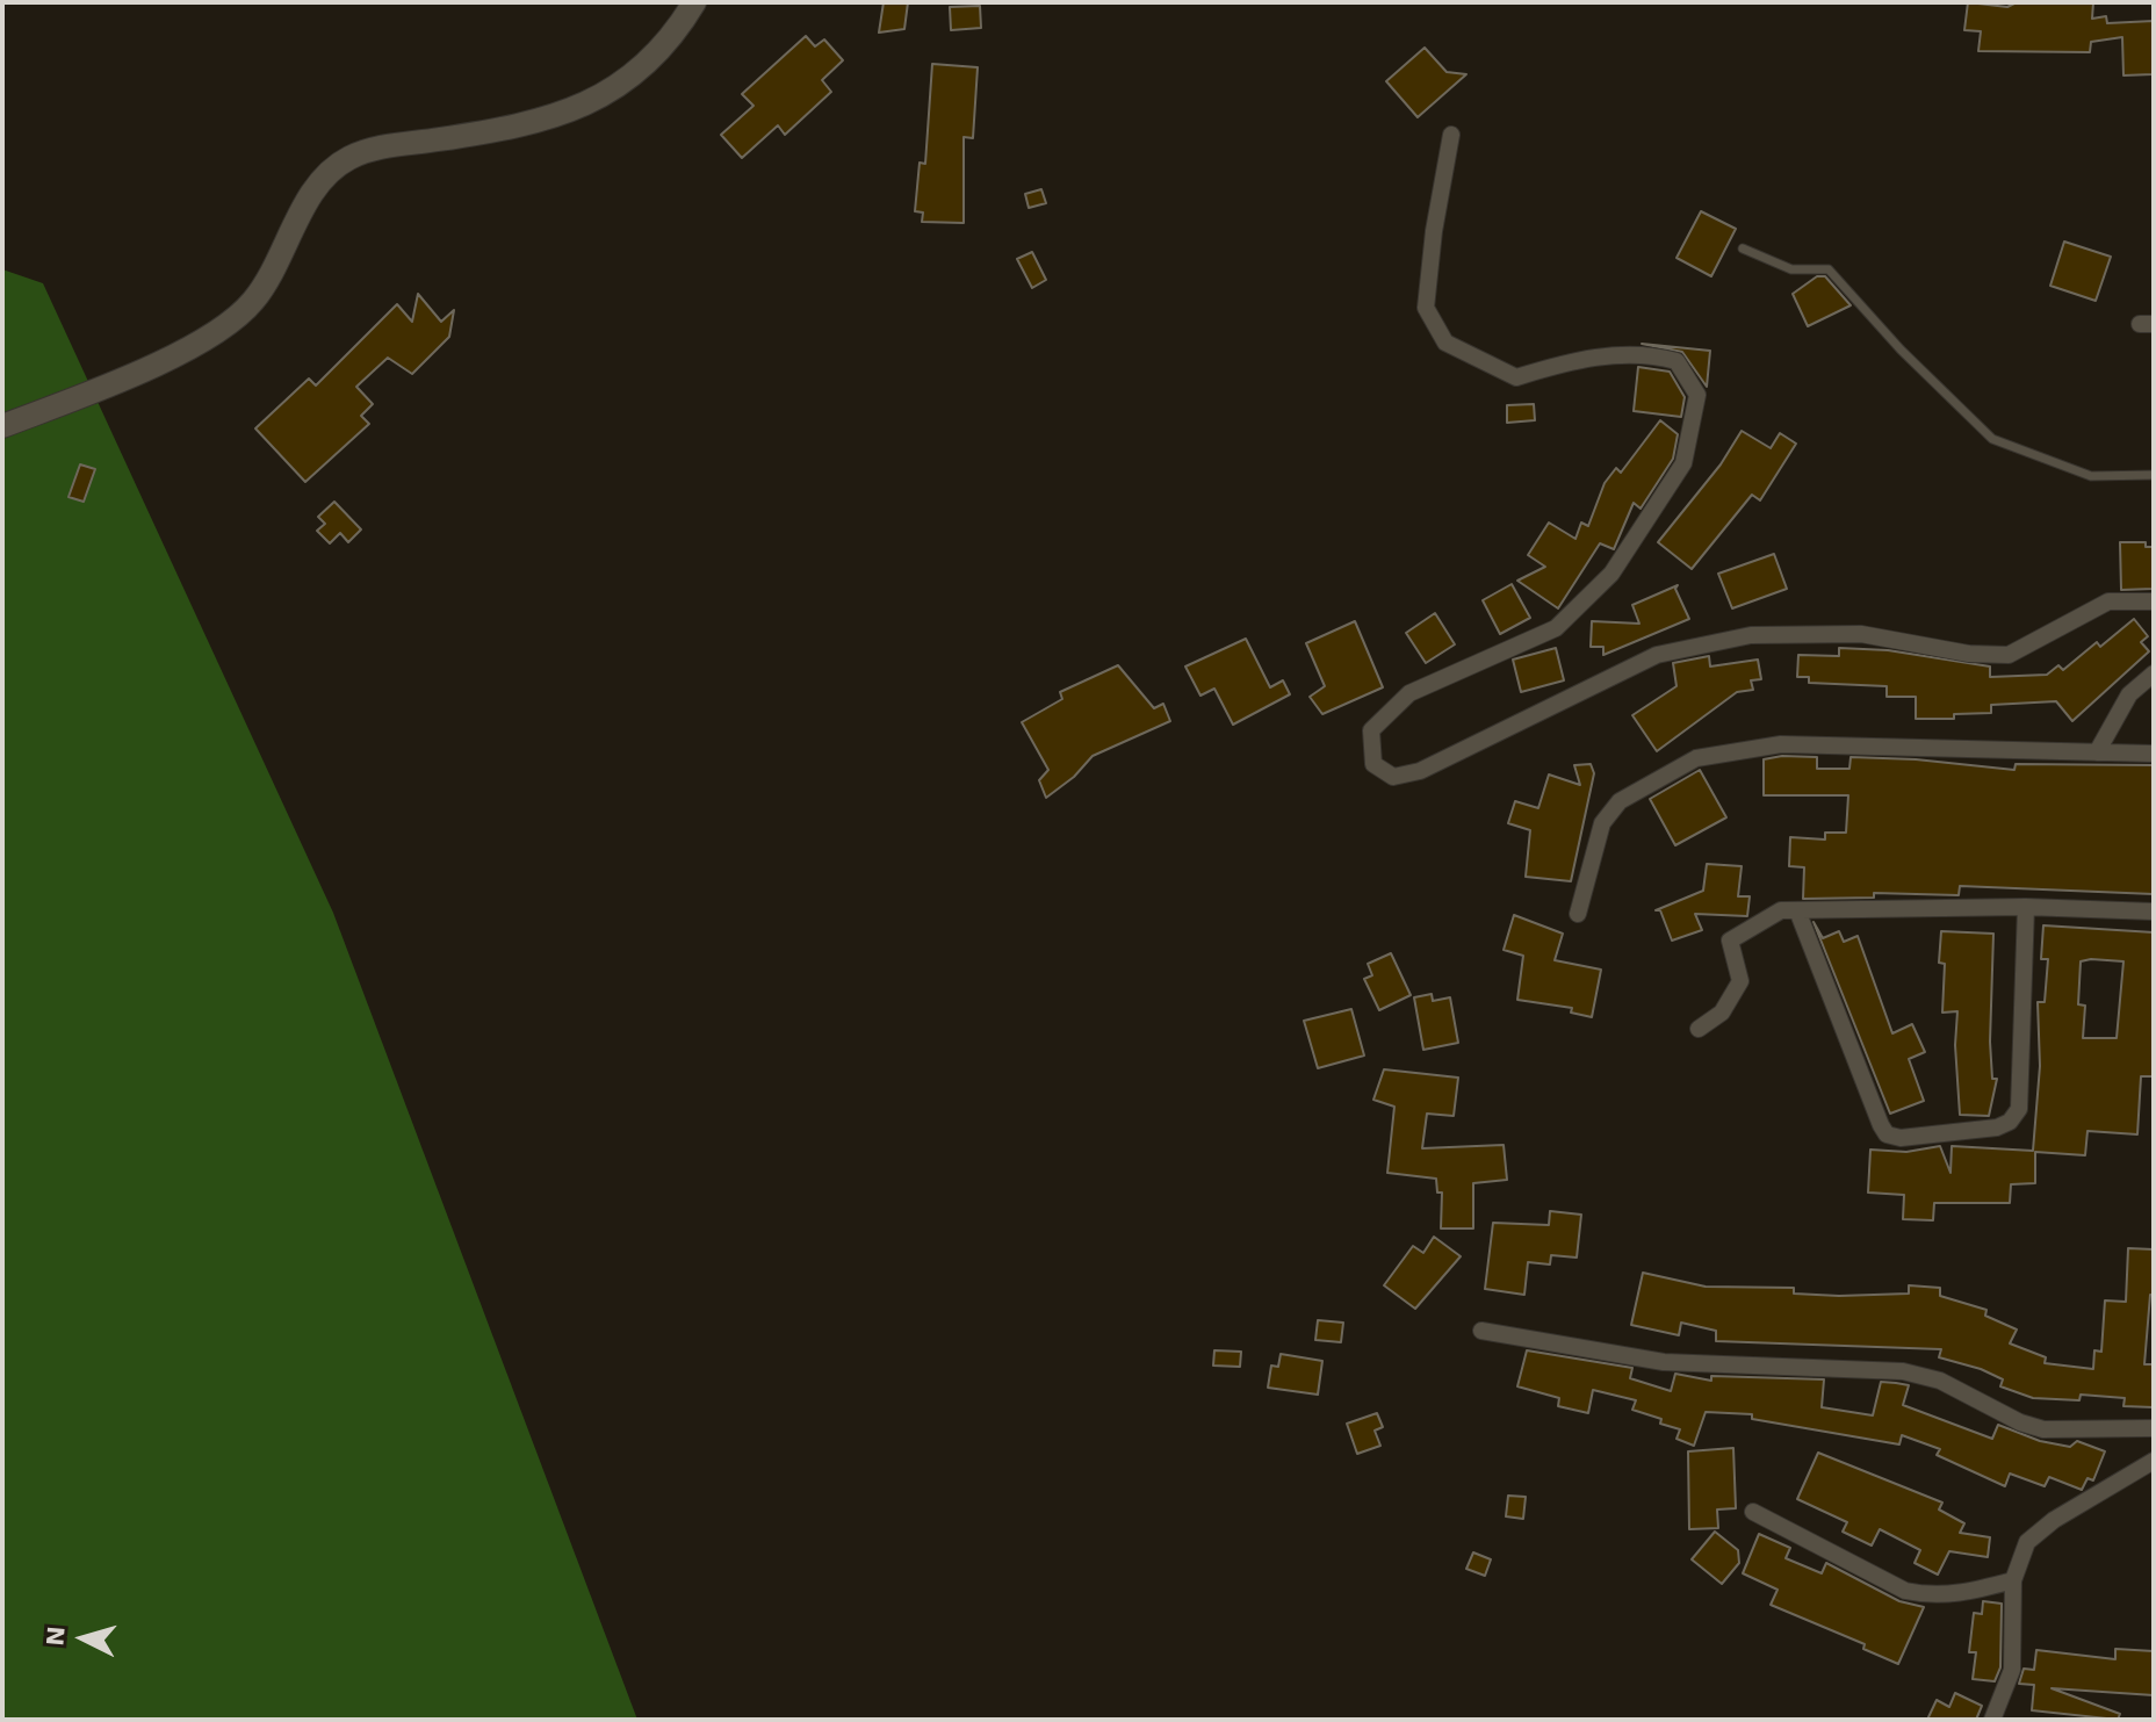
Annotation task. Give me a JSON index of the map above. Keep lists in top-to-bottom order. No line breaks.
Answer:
{"north":"left"}
